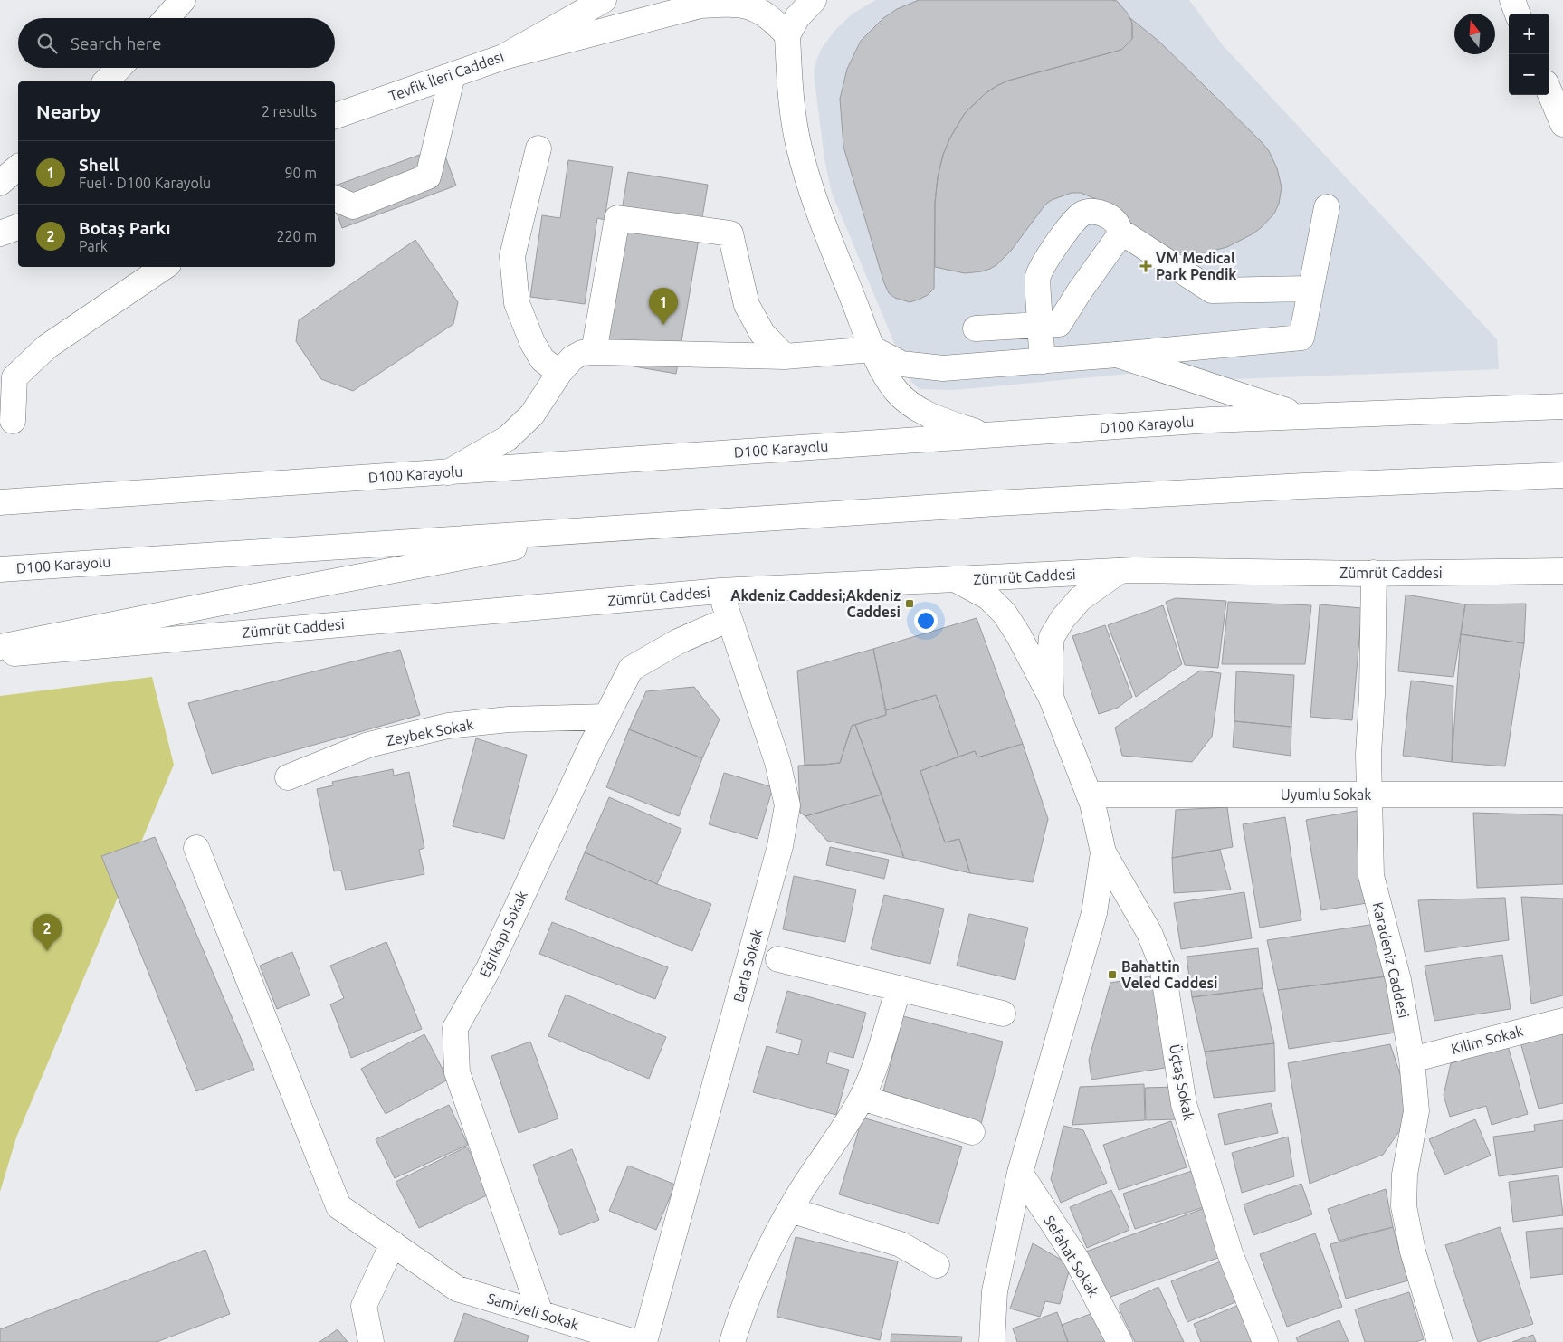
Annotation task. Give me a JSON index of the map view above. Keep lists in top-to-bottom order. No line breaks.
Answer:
{"streets":{"main road":["Tevfik İleri Caddesi","D100 Karayolu","Zümrüt Caddesi","Zeybek Sokak","Uyumlu Sokak","Eğrikapı Sokak","Karadeniz Caddesi","Barla Sokak","Kilim Sokak","Üçtaş Sokak","Sefahat Sokak","Samiyeli Sokak"]},"crossings":[["Zümrüt Caddesi","Karadeniz Caddesi"],["Zümrüt Caddesi","Barla Sokak"],["Zeybek Sokak","Eğrikapı Sokak"],["Uyumlu Sokak","Karadeniz Caddesi"],["Eğrikapı Sokak","Barla Sokak"],["Eğrikapı Sokak","Samiyeli Sokak"],["Karadeniz Caddesi","Kilim Sokak"]],"places":{"health":["VM Medical Park Pendik"],"transit":["Akdeniz Caddesi;Akdeni̇z Caddesi̇","Bahattin Veled Caddesi"]},"north":"top","page":{"map_buttons":["+","−"],"search":"Search here","heading":["Nearby","2 results"],"list":[{"mark":"1","name":"Shell","note":"Fuel · D100 Karayolu","value":"90 m"},{"mark":"2","name":"Botaş Parkı","note":"Park","value":"220 m"}],"pins":["1","2"]}}
